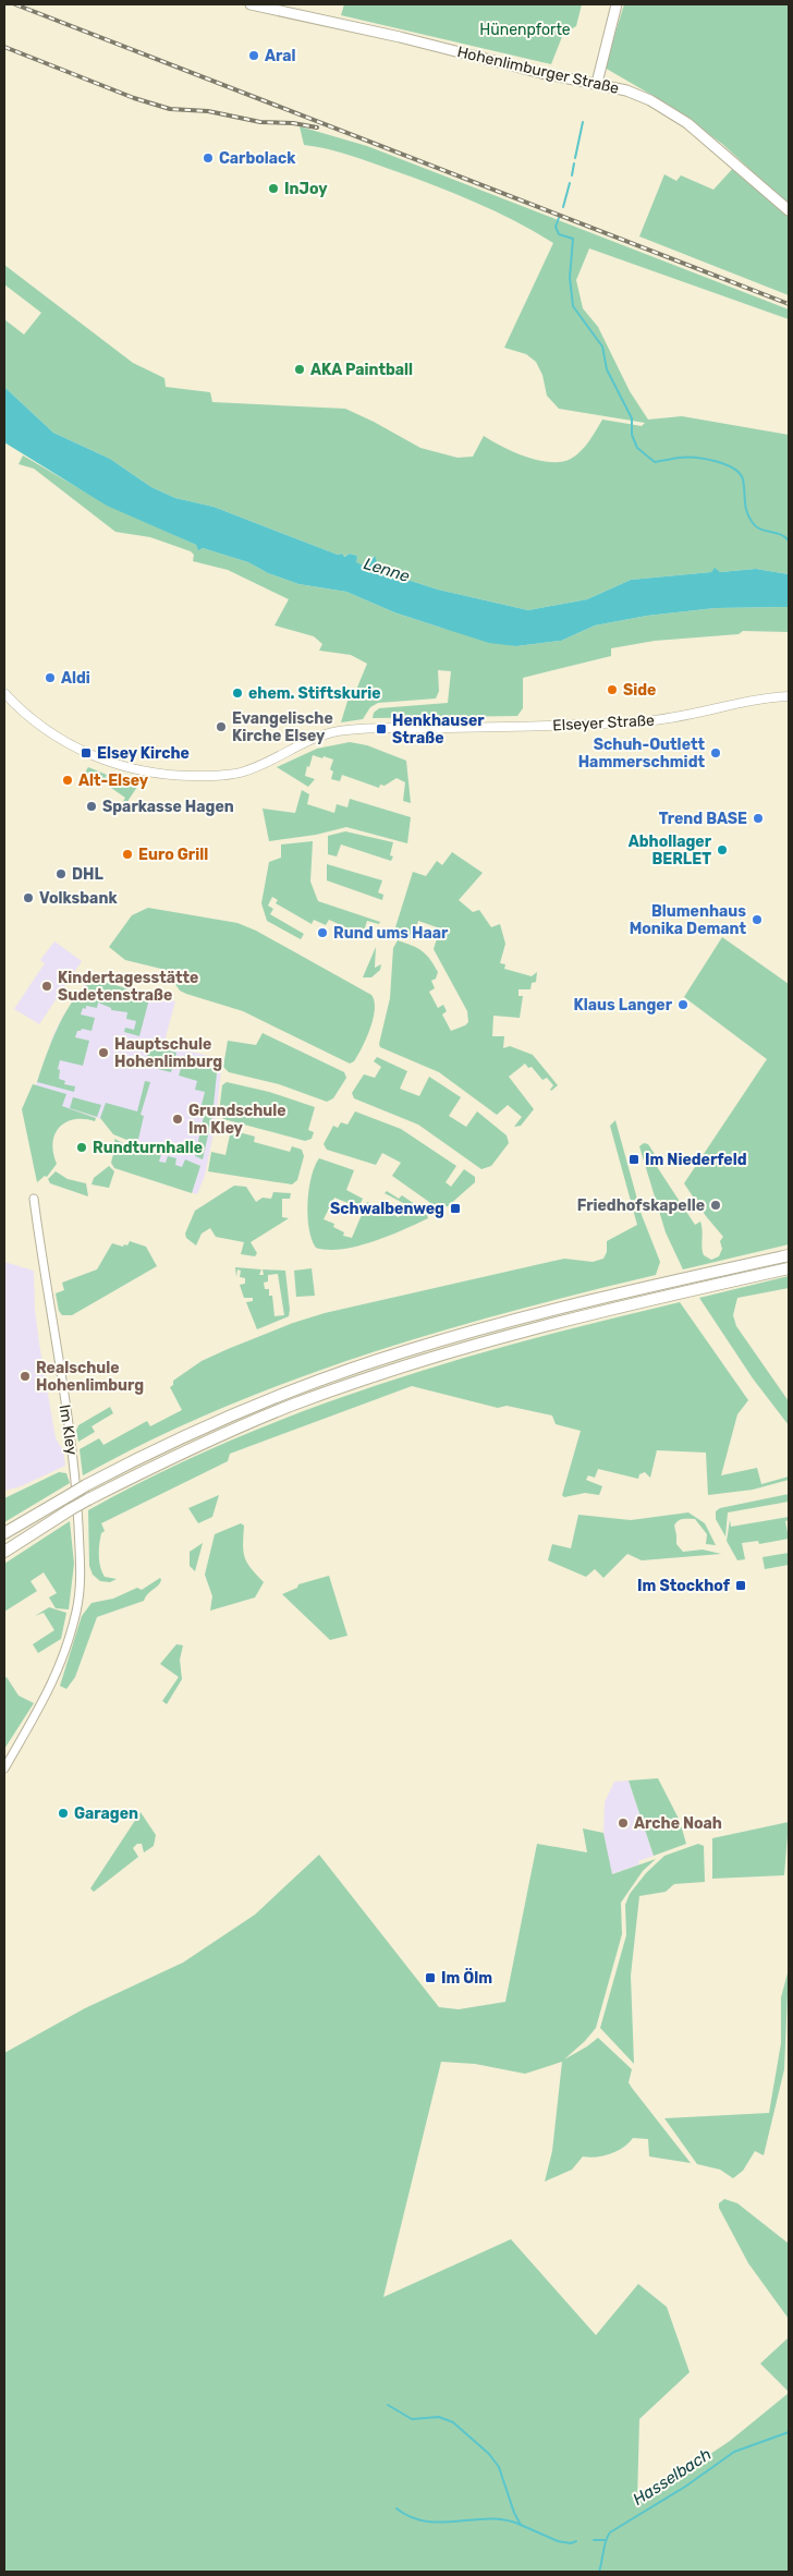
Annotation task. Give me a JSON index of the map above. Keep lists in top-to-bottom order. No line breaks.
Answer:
{"streets":{"main road":["Hohenlimburger Straße","Elseyer Straße"],"street":["Im Kley"]},"water":["Lenne","Hasselbach"],"parks":["Hünenpforte"],"places":{"other":["Aral","Carbolack","InJoy","AKA Paintball","Aldi","Side","ehem. Stiftskurie","Evangelische Kirche Elsey","Schuh-Outlett Hammerschmidt","Alt-Elsey","Sparkasse Hagen","Trend BASE","Abhollager BERLET","Euro Grill","DHL","Volksbank","Blumenhaus Monika Demant","Rund ums Haar","Kindertagesstätte Sudetenstraße","Klaus Langer","Hauptschule Hohenlimburg","Grundschule Im Kley","Rundturnhalle","Friedhofskapelle","Realschule Hohenlimburg","Garagen","Arche Noah"],"transit":["Henkhauser Straße","Elsey Kirche","Im Niederfeld","Schwalbenweg","Im Stockhof","Im Ölm"]}}
